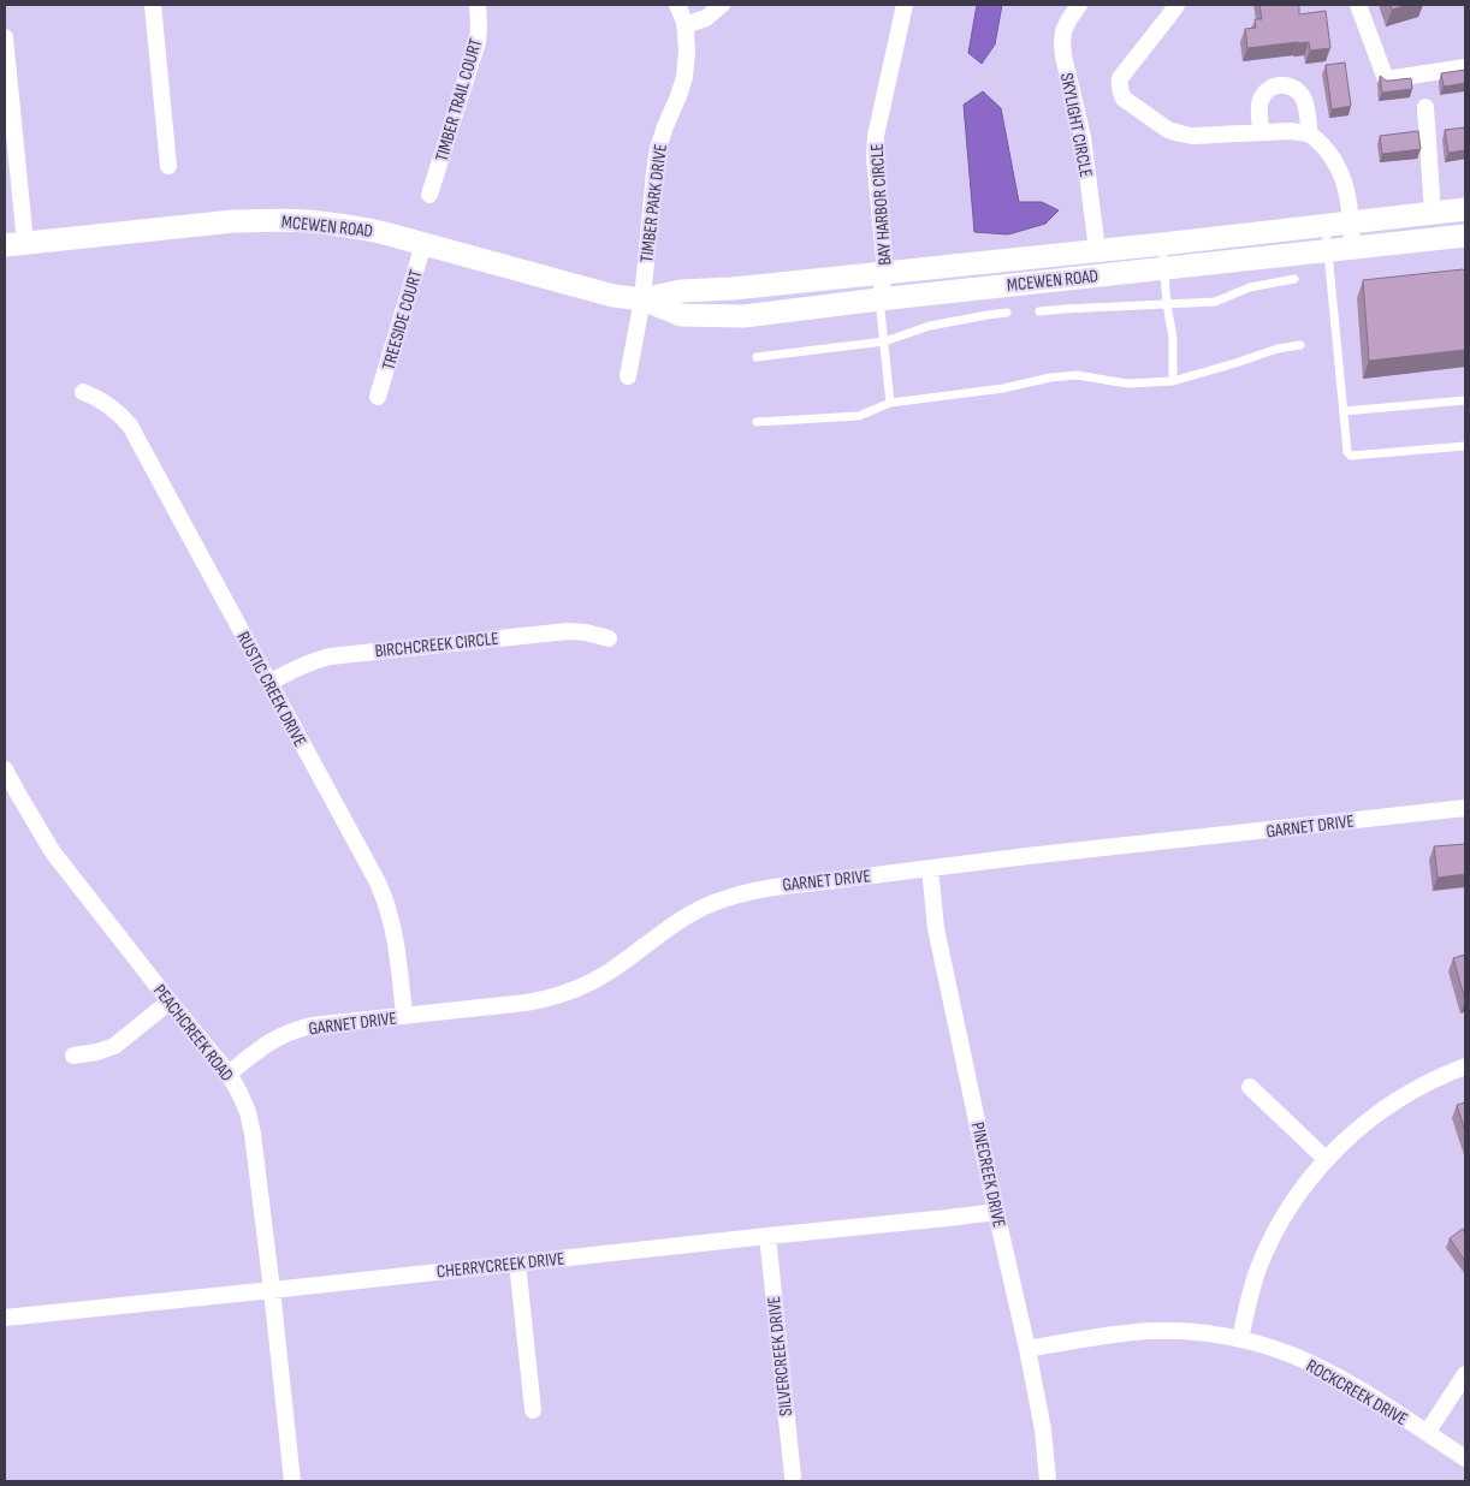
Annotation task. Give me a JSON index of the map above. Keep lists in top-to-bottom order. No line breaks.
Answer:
{"streets":{"street":["TIMBER TRAIL COURT","SKYLIGHT CIRCLE","TIMBER PARK DRIVE","BAY HARBOR CIRCLE","MCEWEN ROAD","TREESIDE COURT","BIRCHCREEK CIRCLE","RUSTIC CREEK DRIVE","GARNET DRIVE","PEACHCREEK ROAD","PINECREEK DRIVE","CHERRYCREEK DRIVE","SILVERCREEK DRIVE","ROCKCREEK DRIVE"]},"crossings":[["SKYLIGHT CIRCLE","MCEWEN ROAD"],["TIMBER PARK DRIVE","MCEWEN ROAD"],["BAY HARBOR CIRCLE","MCEWEN ROAD"],["MCEWEN ROAD","TREESIDE COURT"],["BIRCHCREEK CIRCLE","RUSTIC CREEK DRIVE"],["RUSTIC CREEK DRIVE","GARNET DRIVE"],["GARNET DRIVE","PEACHCREEK ROAD"],["GARNET DRIVE","PINECREEK DRIVE"],["PEACHCREEK ROAD","CHERRYCREEK DRIVE"],["PINECREEK DRIVE","CHERRYCREEK DRIVE"],["PINECREEK DRIVE","ROCKCREEK DRIVE"],["CHERRYCREEK DRIVE","SILVERCREEK DRIVE"]]}
